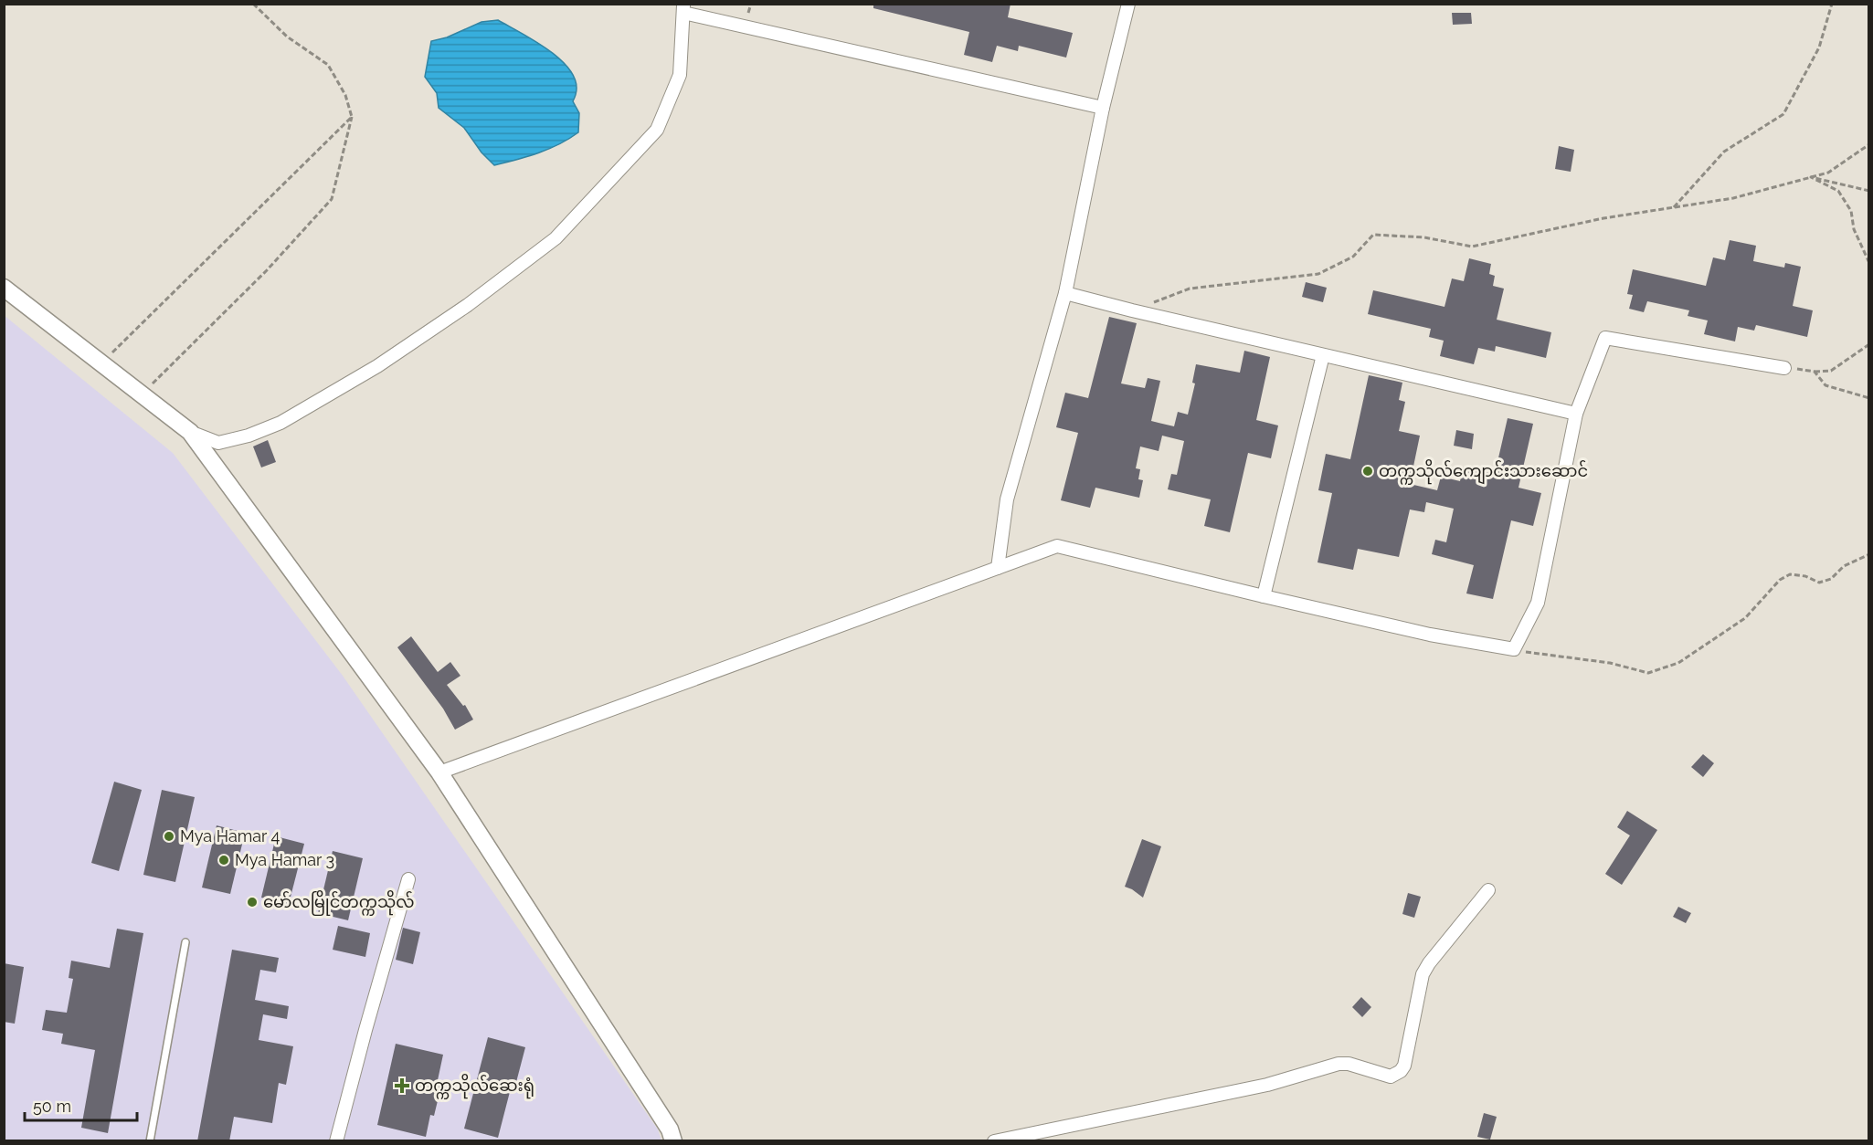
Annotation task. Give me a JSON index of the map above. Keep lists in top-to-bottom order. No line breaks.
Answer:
{"places":{"other":["တက္ကသိုလ်ကျောင်းသားဆောင်","Mya Hamar 4","Mya Hamar 3","မော်လမြိုင်တက္ကသိုလ်"],"health":["တက္ကသိုလ်ဆေးရုံ"]},"scale_bar":"50 m"}
